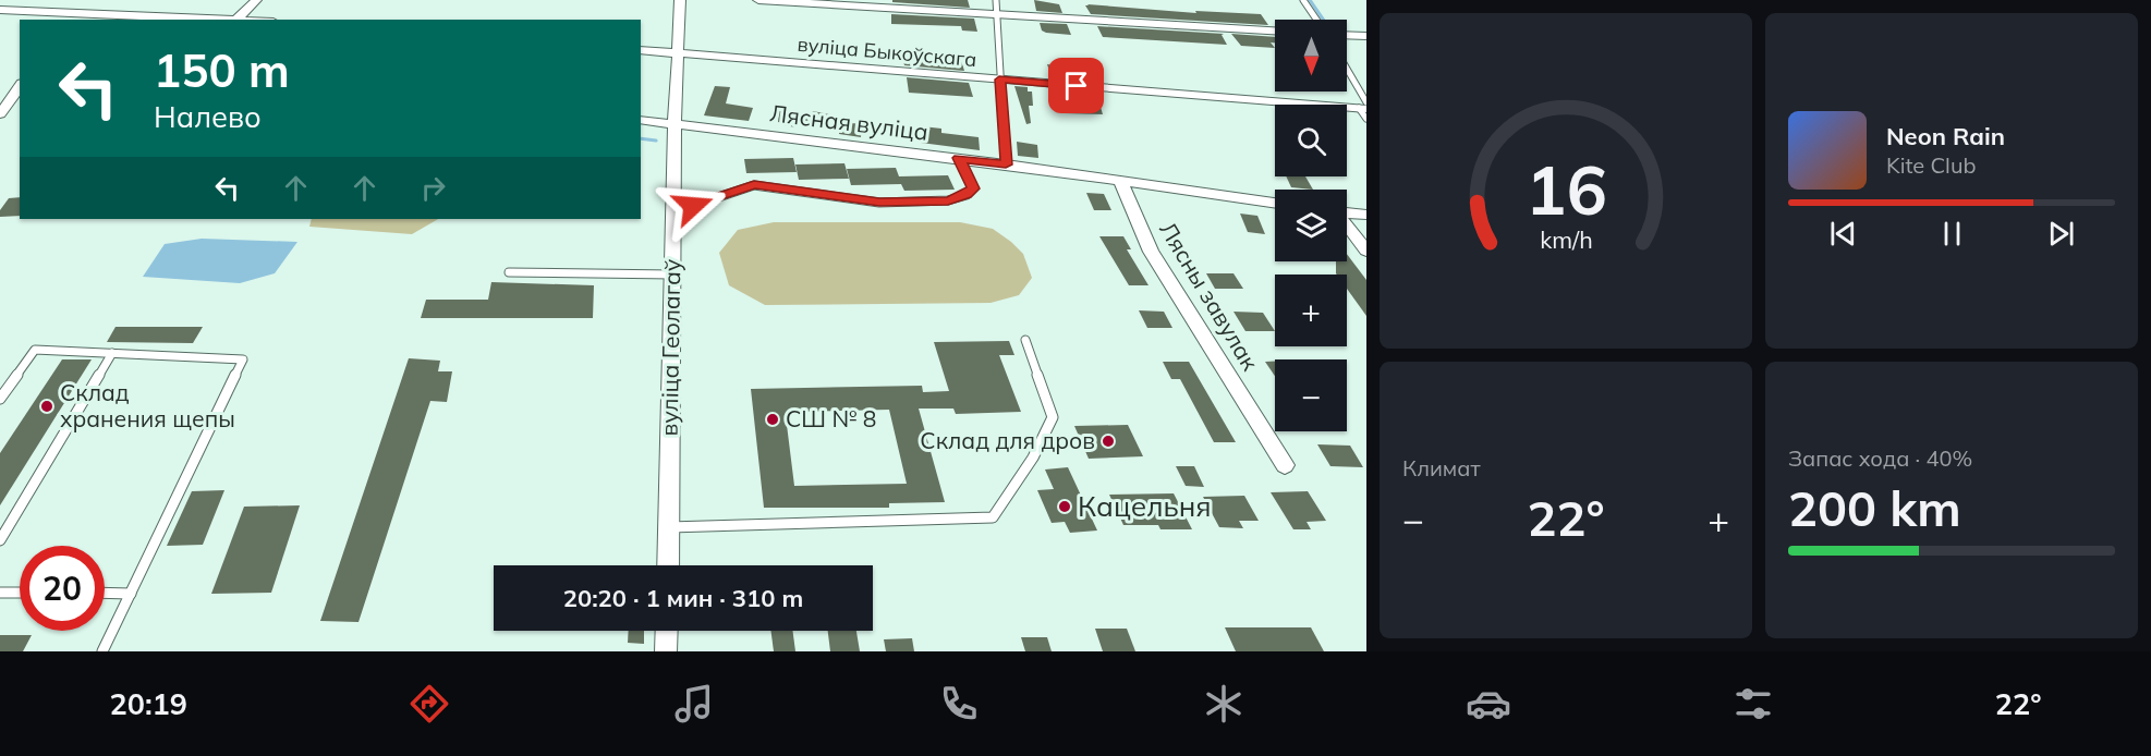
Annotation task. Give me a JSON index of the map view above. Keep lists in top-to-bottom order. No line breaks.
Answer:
{"streets":{"street":["вуліца Быкоўскага","Лясная вуліца","Лясны завулак","вуліца Геолагаў"]},"crossings":[["вуліца Быкоўскага","вуліца Геолагаў"],["Лясная вуліца","Лясны завулак"],["Лясная вуліца","вуліца Геолагаў"]],"places":["Склад хранения щепы","СШ № 8","Склад для дров","Кацельня"],"north":"bottom","page":{"map_buttons":["+","−"],"turn":["150 m","Налево"],"song":["Neon Rain","Kite Club"],"tile":["Климат",["Запас хода · 40%","200 km"]],"heat":["−","22°","+"],"limit":"20","trip":"20:20 · 1 мин · 310 m","tabs":["20:19","22°"],"gauge":["16","km/h"]}}
